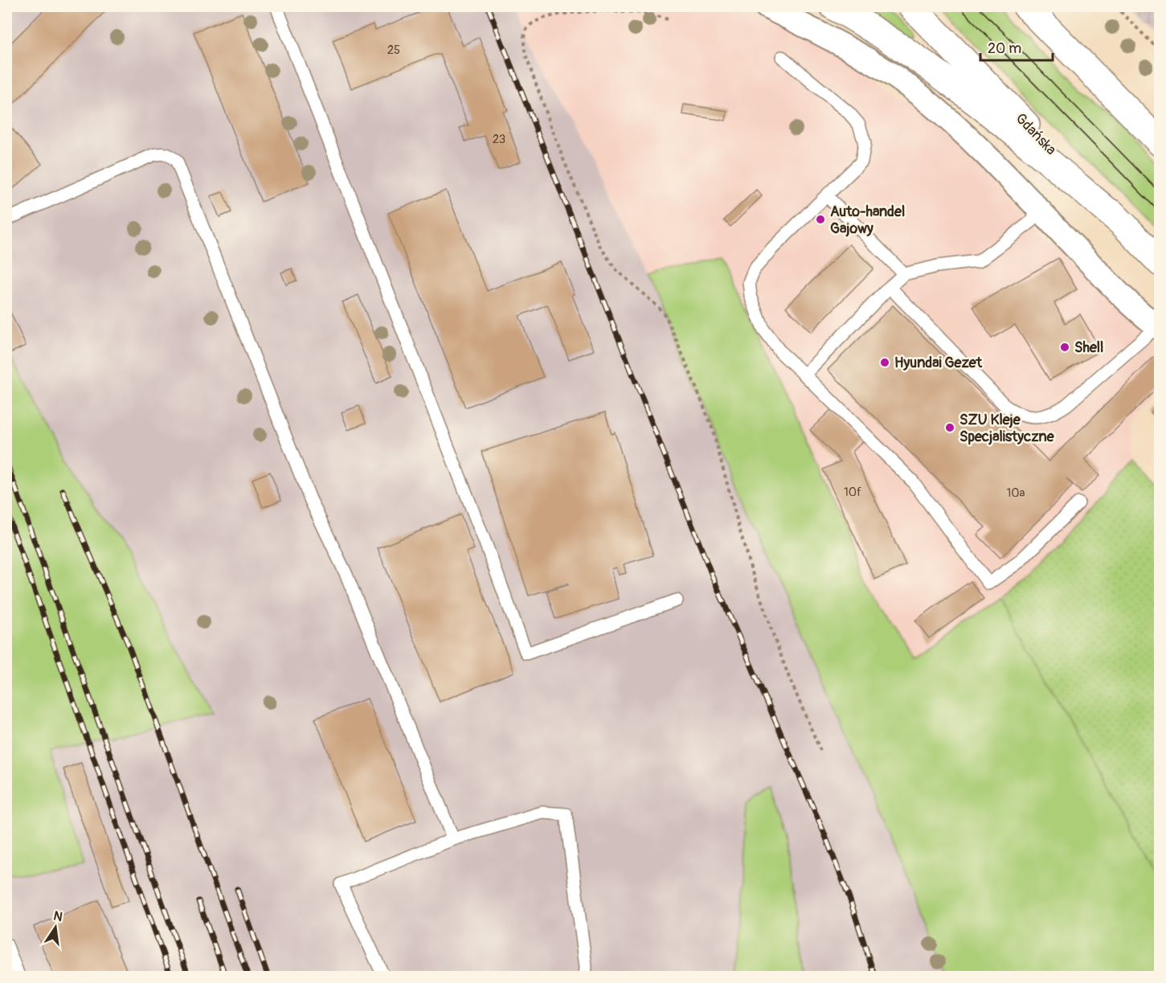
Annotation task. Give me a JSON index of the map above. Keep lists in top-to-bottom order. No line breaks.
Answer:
{"streets":{"main road":["Gdańska"]},"places":["Auto-handel Gajowy","Shell","Hyundai Gezet","SZU Kleje Specjalistyczne"],"house_numbers":["25","23","10f","10a"],"scale_bar":"20 m","north":"top"}
